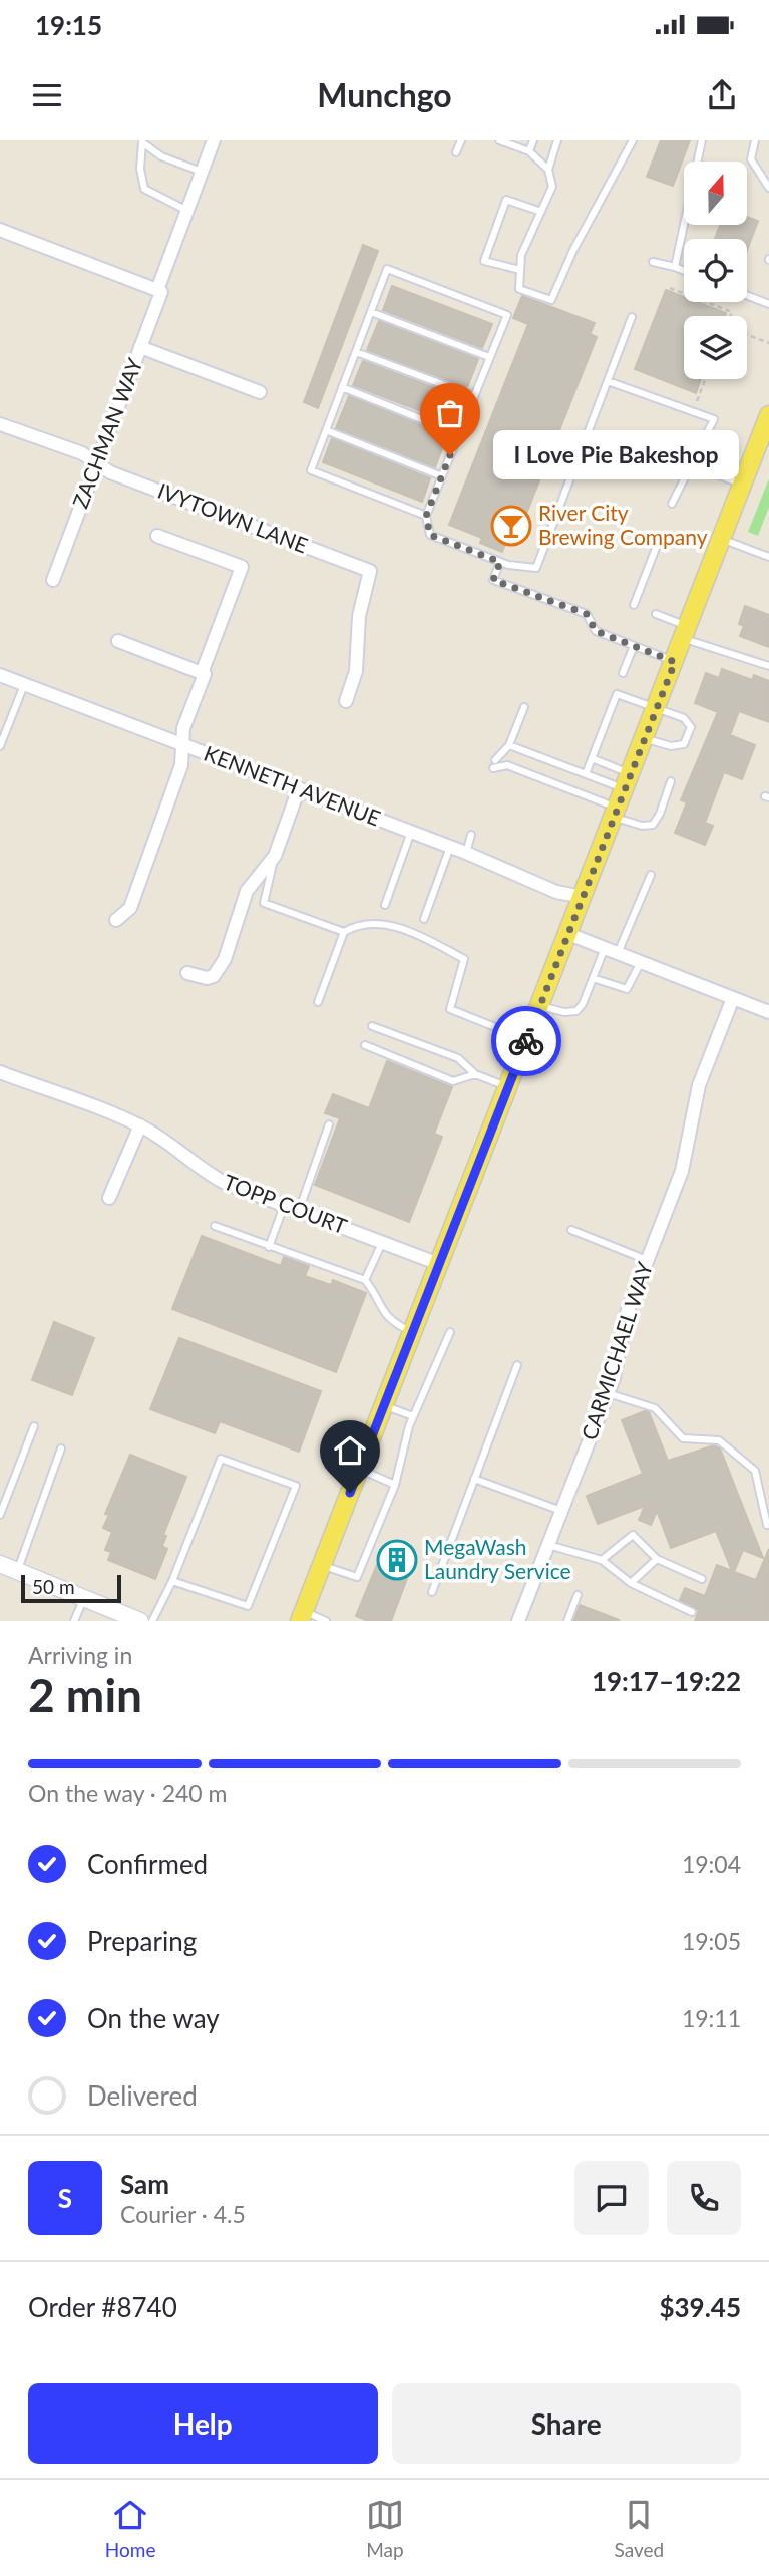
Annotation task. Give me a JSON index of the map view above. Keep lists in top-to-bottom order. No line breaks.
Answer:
{"streets":{"street":["ZACHMAN WAY","IVYTOWN LANE","KENNETH AVENUE","TOPP COURT","CARMICHAEL WAY"]},"crossings":[["ZACHMAN WAY","IVYTOWN LANE"]],"places":{"other":["I Love Pie Bakeshop"],"bar":["River City Brewing Company"],"building":["MegaWash Laundry Service"]},"scale_bar":"50 m","north":"top","page":{"status":"19:15","header":"Munchgo","bubble":"I Love Pie Bakeshop","scale":"50 m","heading":["2 min","Arriving in","19:17–19:22"],"panel":["Sam","Courier · 4.5","Order #8740","$39.45"],"bar":"On the way · 240 m","list":[["Confirmed","19:04"],["Preparing","19:05"],["On the way","19:11"],"Delivered"],"round":"S","buttons":["Help","Share"],"tabs":["Home","Map","Saved"]}}
